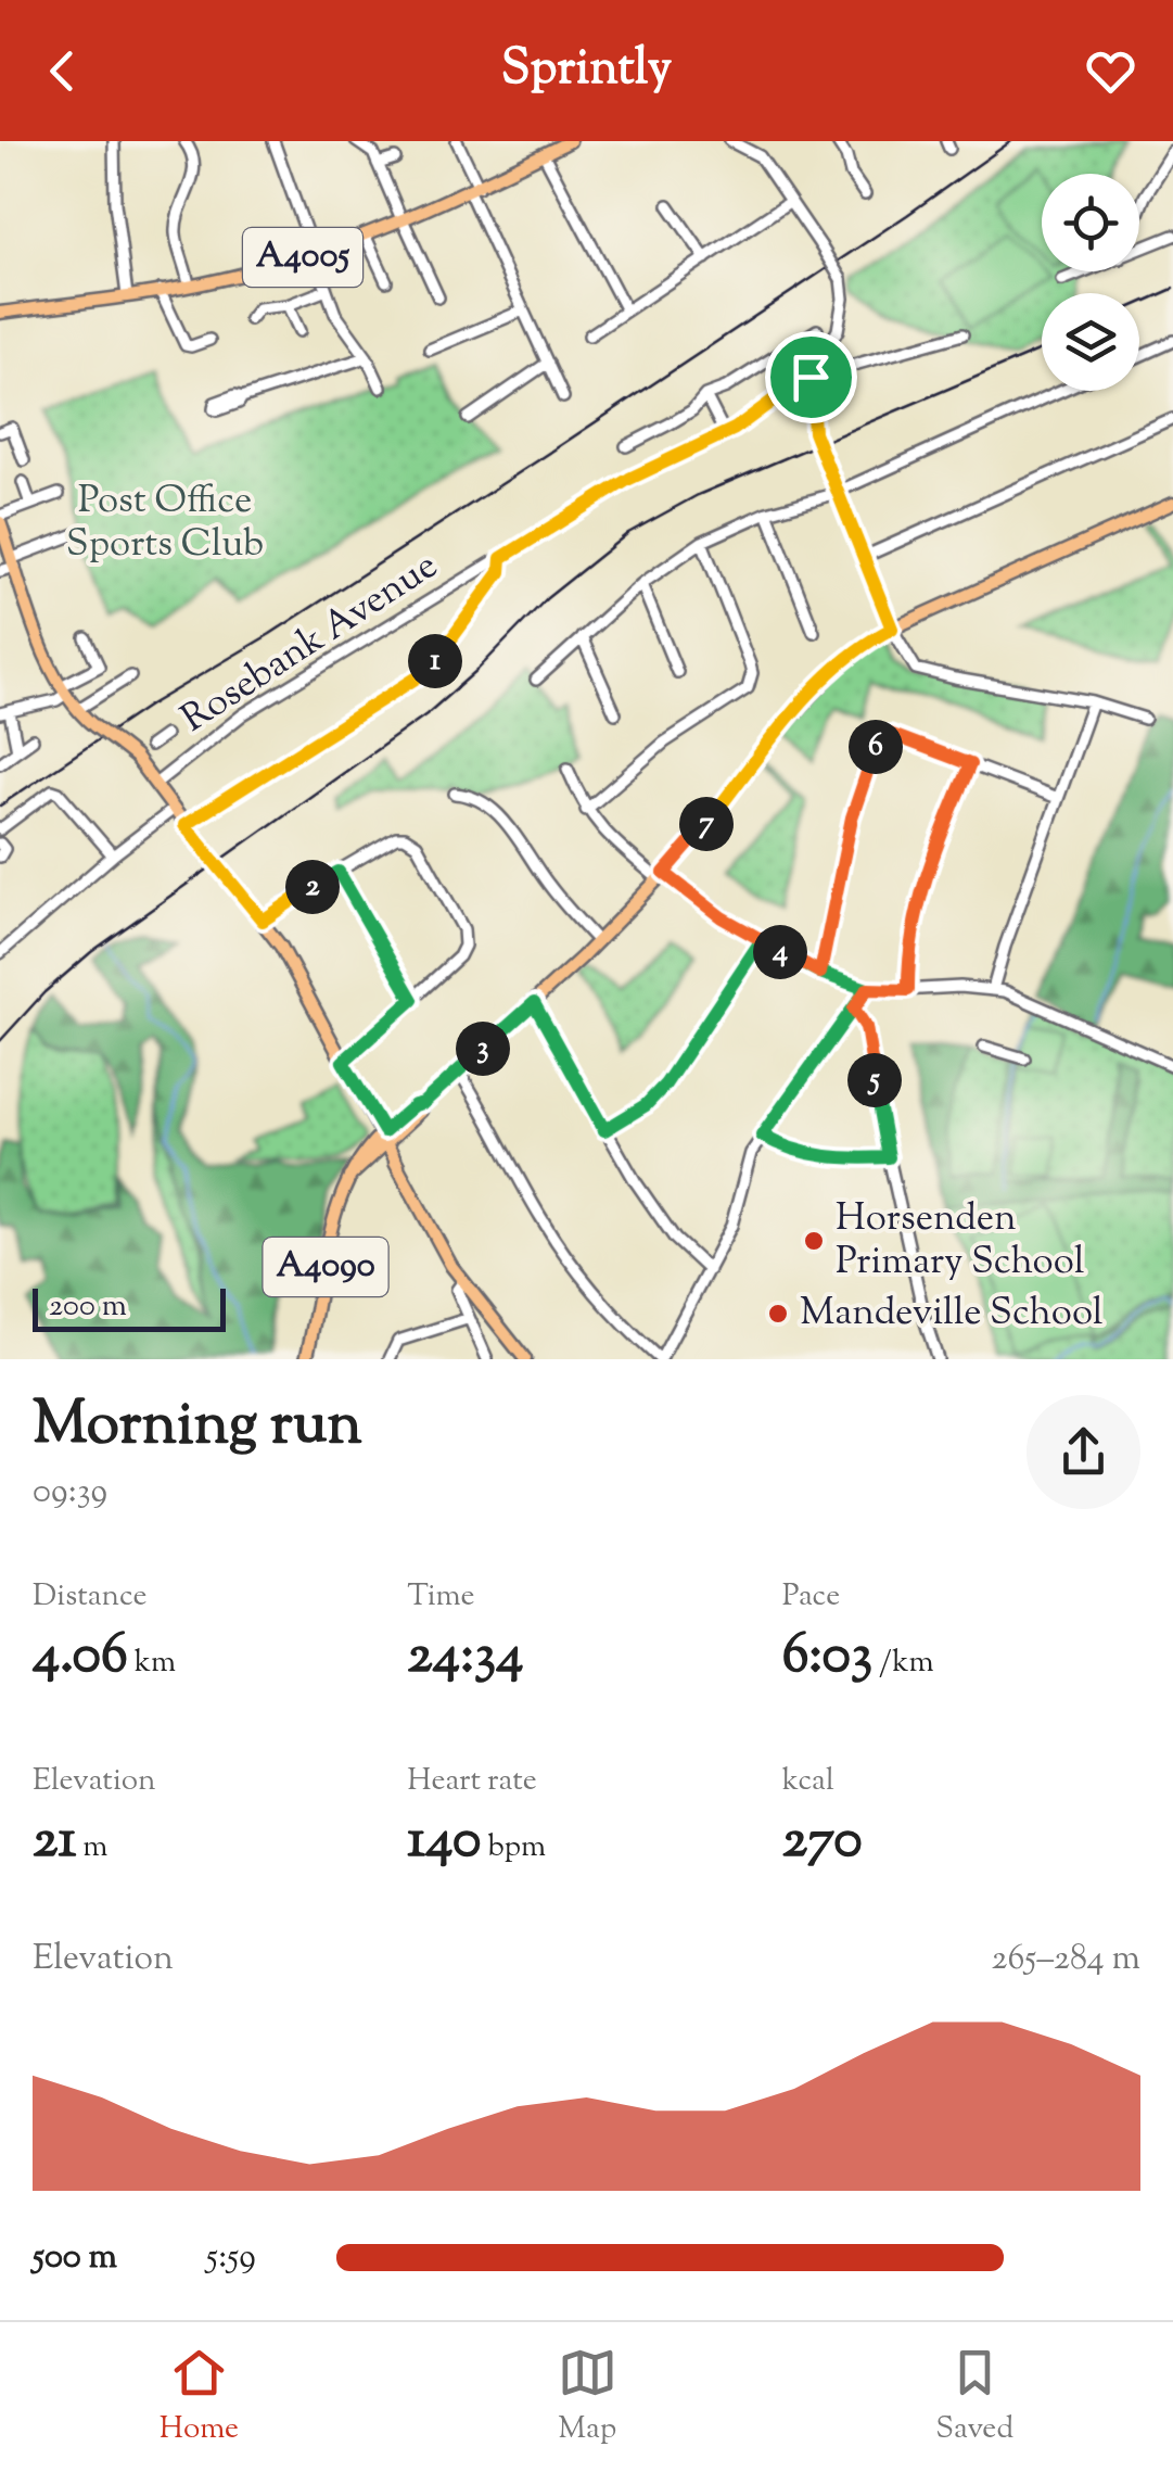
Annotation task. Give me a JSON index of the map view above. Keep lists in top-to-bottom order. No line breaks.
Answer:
{"streets":{"main road":["A4005","A4090"],"street":["Rosebank Avenue"]},"parks":["Post Office Sports Club"],"places":["Horsenden Primary School","Mandeville School"],"scale_bar":"200 m","page":{"header":"Sprintly","pins":["1","6","7","2","4","3","5"],"scale":"200 m","heading":["Morning run","09:39"],"stats":[["Distance","4.06 km"],["Time","24:34"],["Pace","6:03 /km"],["Elevation","21 m"],["Heart rate","140 bpm"],["kcal","270"]],"chart":["Elevation","265–284 m"],"list":[{"name":"500 m","note":"5:59"}],"tabs":["Home","Map","Saved"]}}
